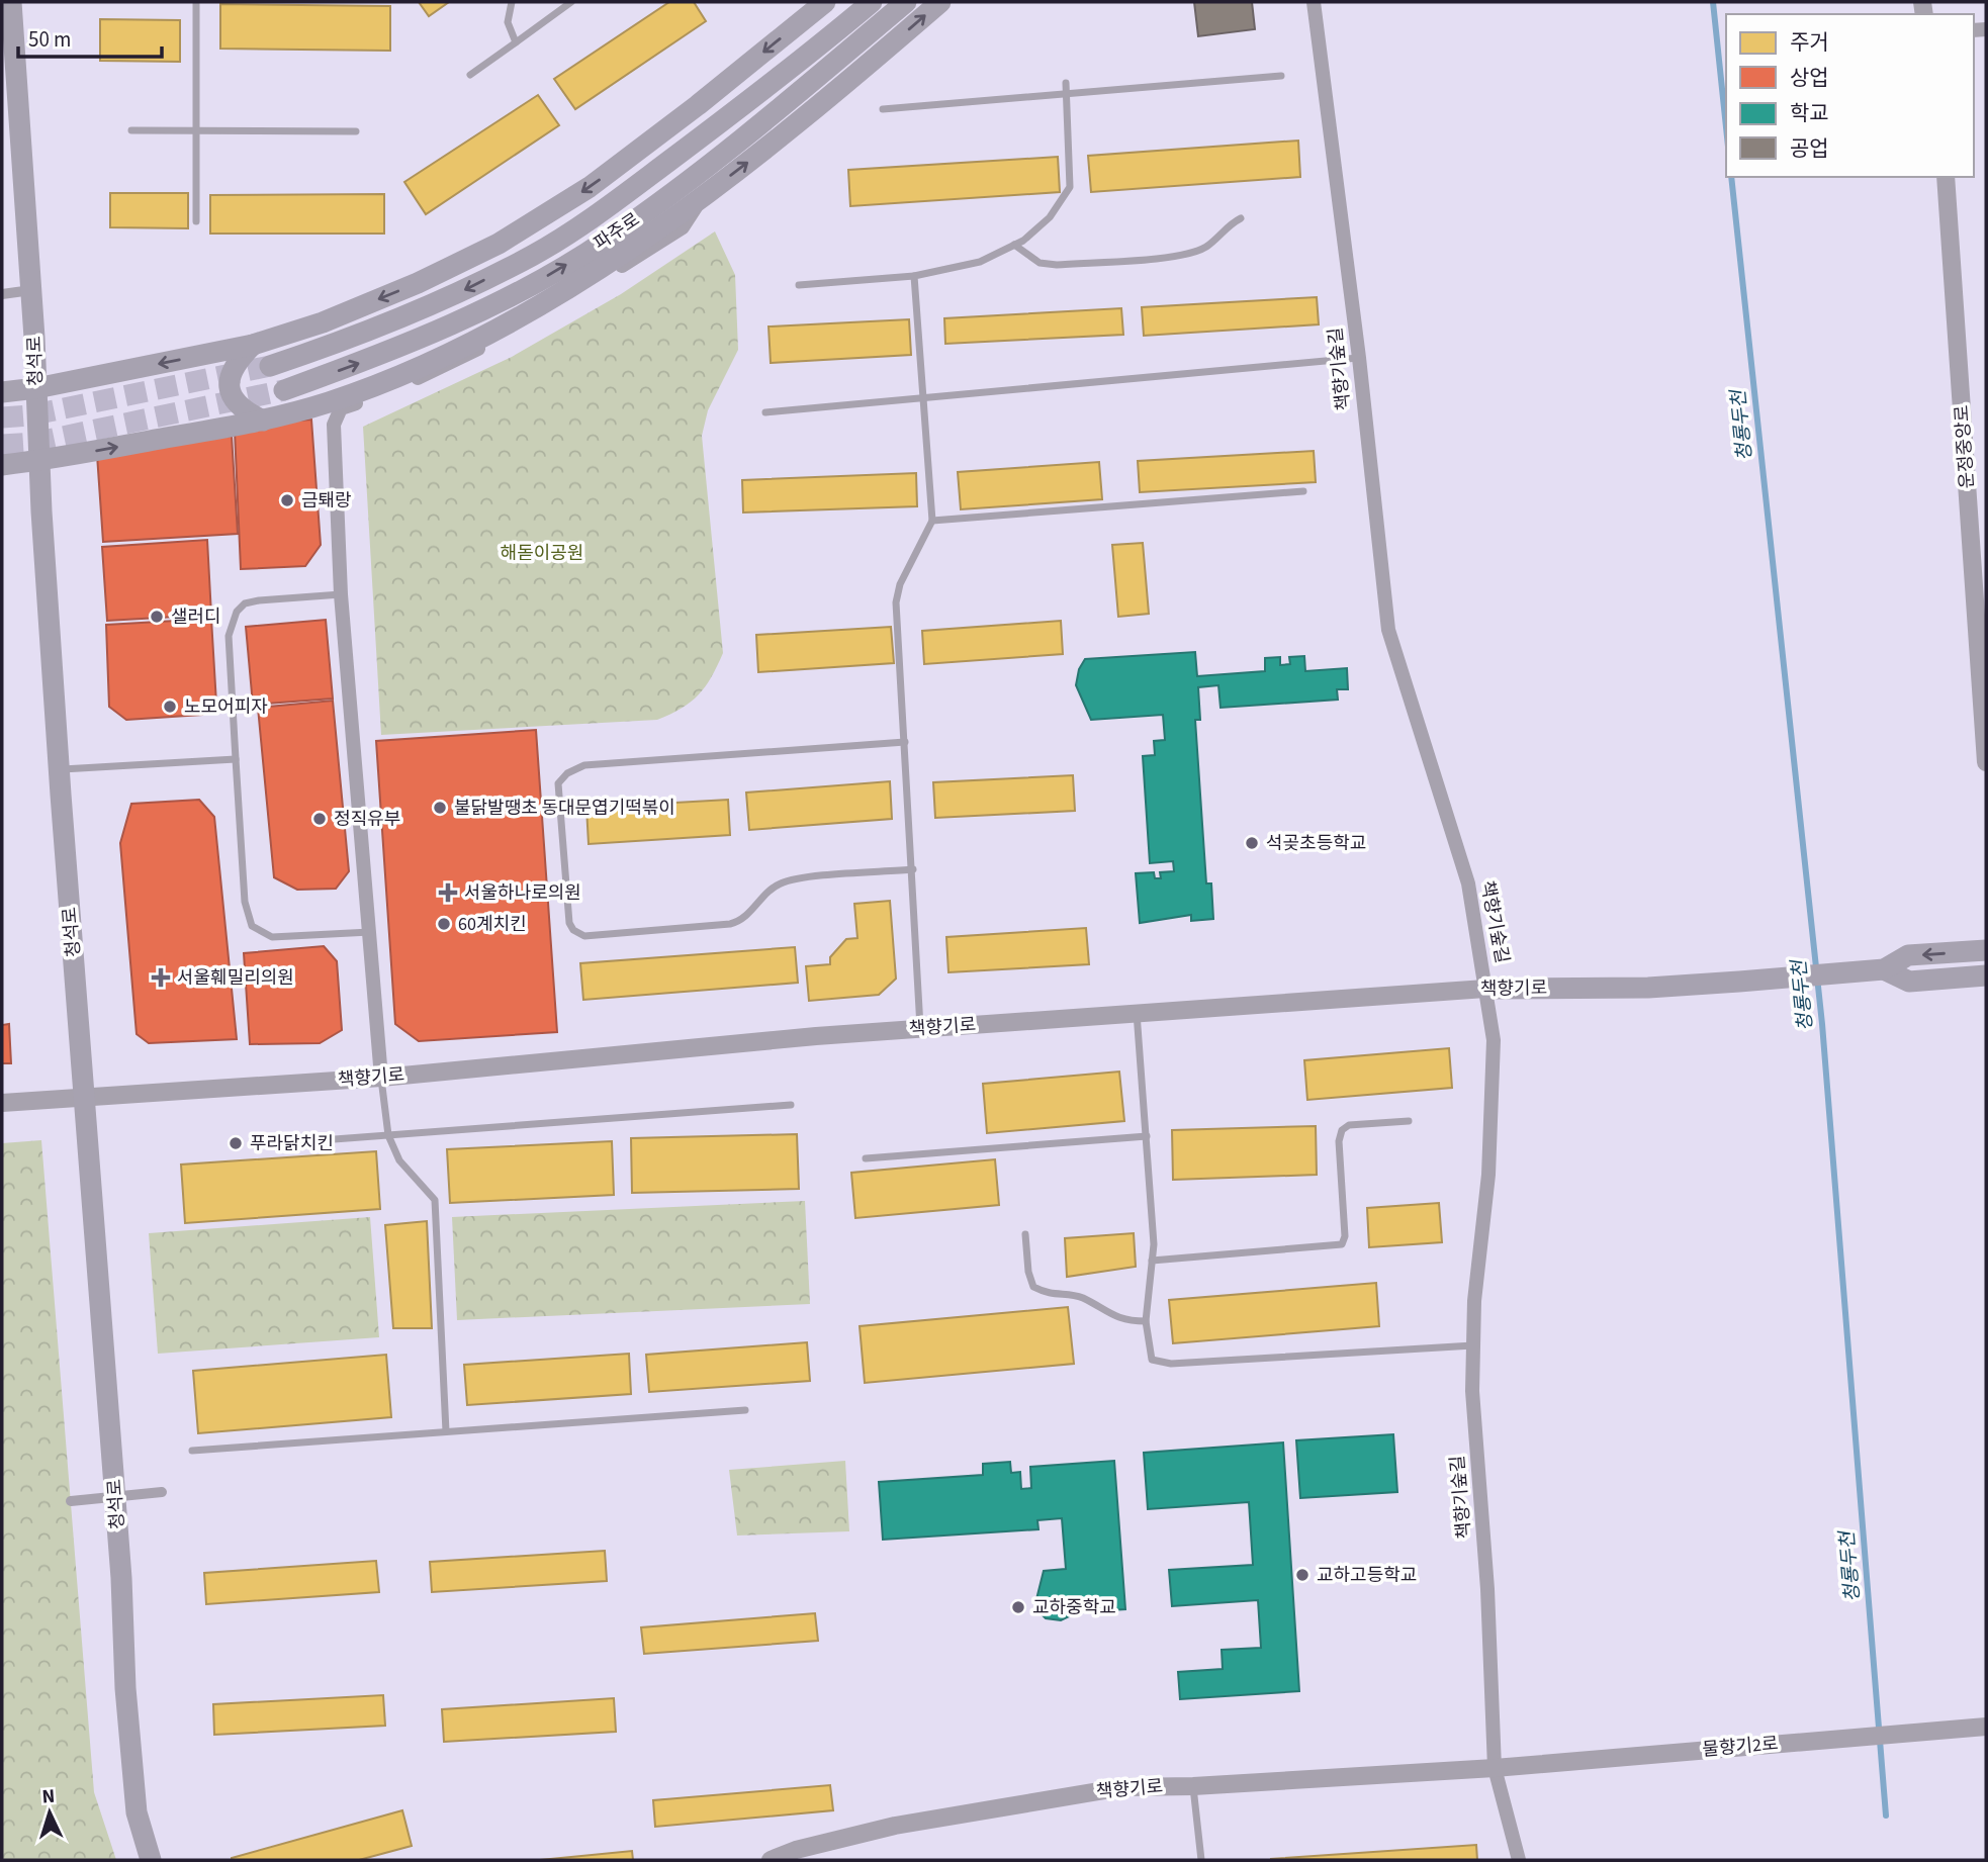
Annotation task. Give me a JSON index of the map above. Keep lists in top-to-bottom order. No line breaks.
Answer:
{"streets":{"main road":["파주로","청석로","책향기로"],"street":["책향기숲길","운정중앙로","물향기2로"]},"crossings":[["청석로","책향기로"],["책향기숲길","책향기로"],["책향기숲길","물향기2로"],["책향기로","물향기2로"]],"water":["청룡두천"],"parks":["해돋이공원"],"places":{"other":["금퇘랑","샐러디","노모어피자","불닭발땡초 동대문엽기떡볶이","정직유부","석곶초등학교","60계치킨","푸라닭치킨","교하고등학교","교하중학교"],"health":["서울하나로의원","서울훼밀리의원"]},"legend":["주거","상업","학교","공업"],"scale_bar":"50 m","north":"top"}
